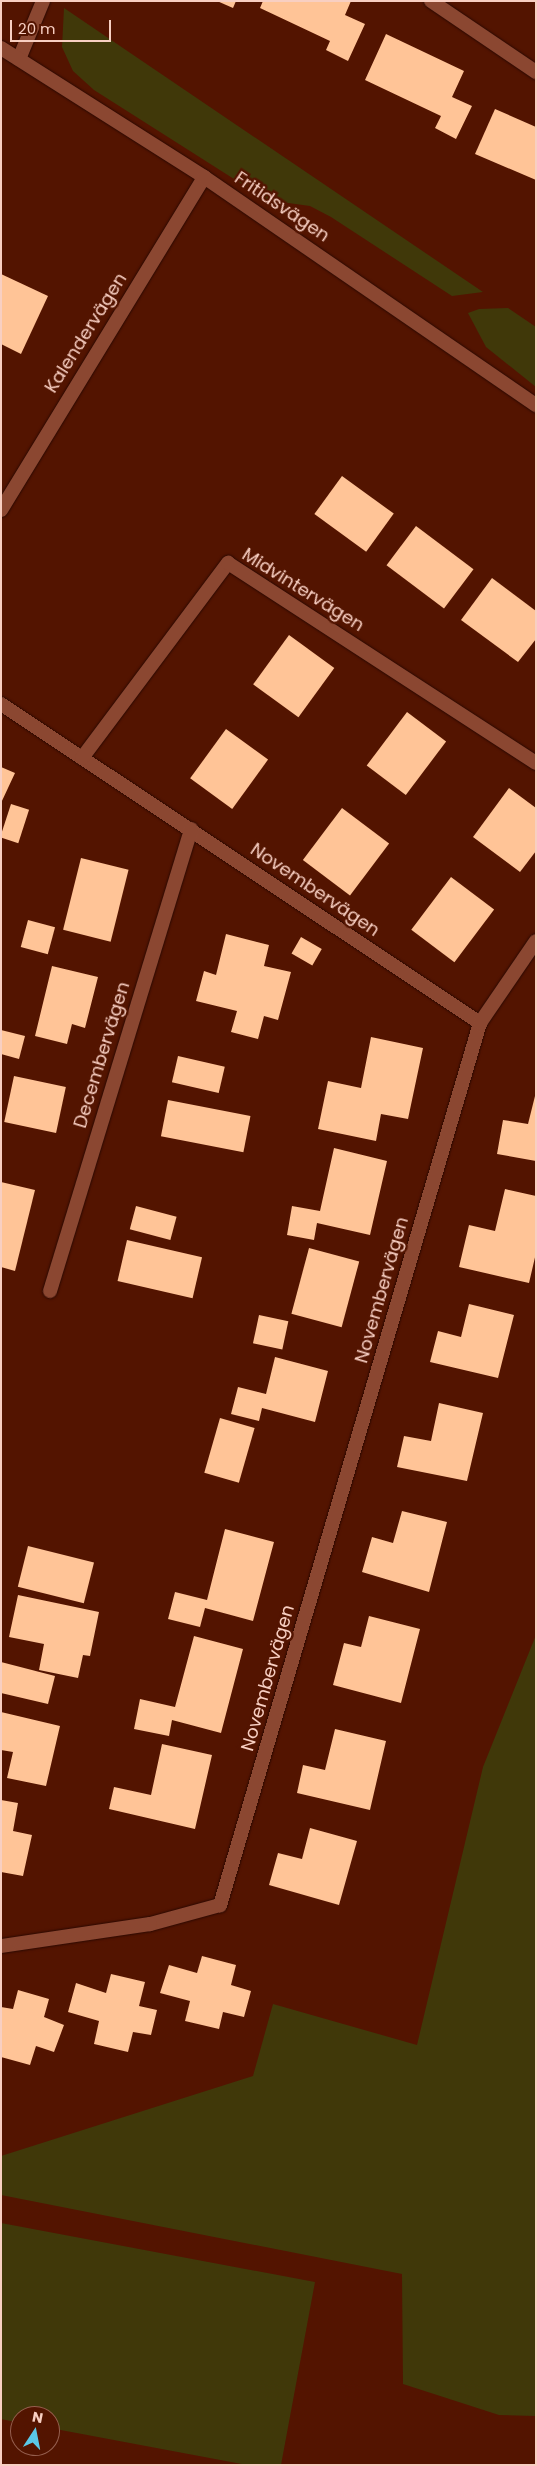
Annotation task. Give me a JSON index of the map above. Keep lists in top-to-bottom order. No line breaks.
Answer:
{"streets":{"street":["Fritidsvägen","Kalendervägen","Midvintervägen","Novembervägen","Decembervägen"]},"crossings":[["Fritidsvägen","Kalendervägen"],["Midvintervägen","Novembervägen"],["Novembervägen","Decembervägen"]],"scale_bar":"20 m","north":"top"}
